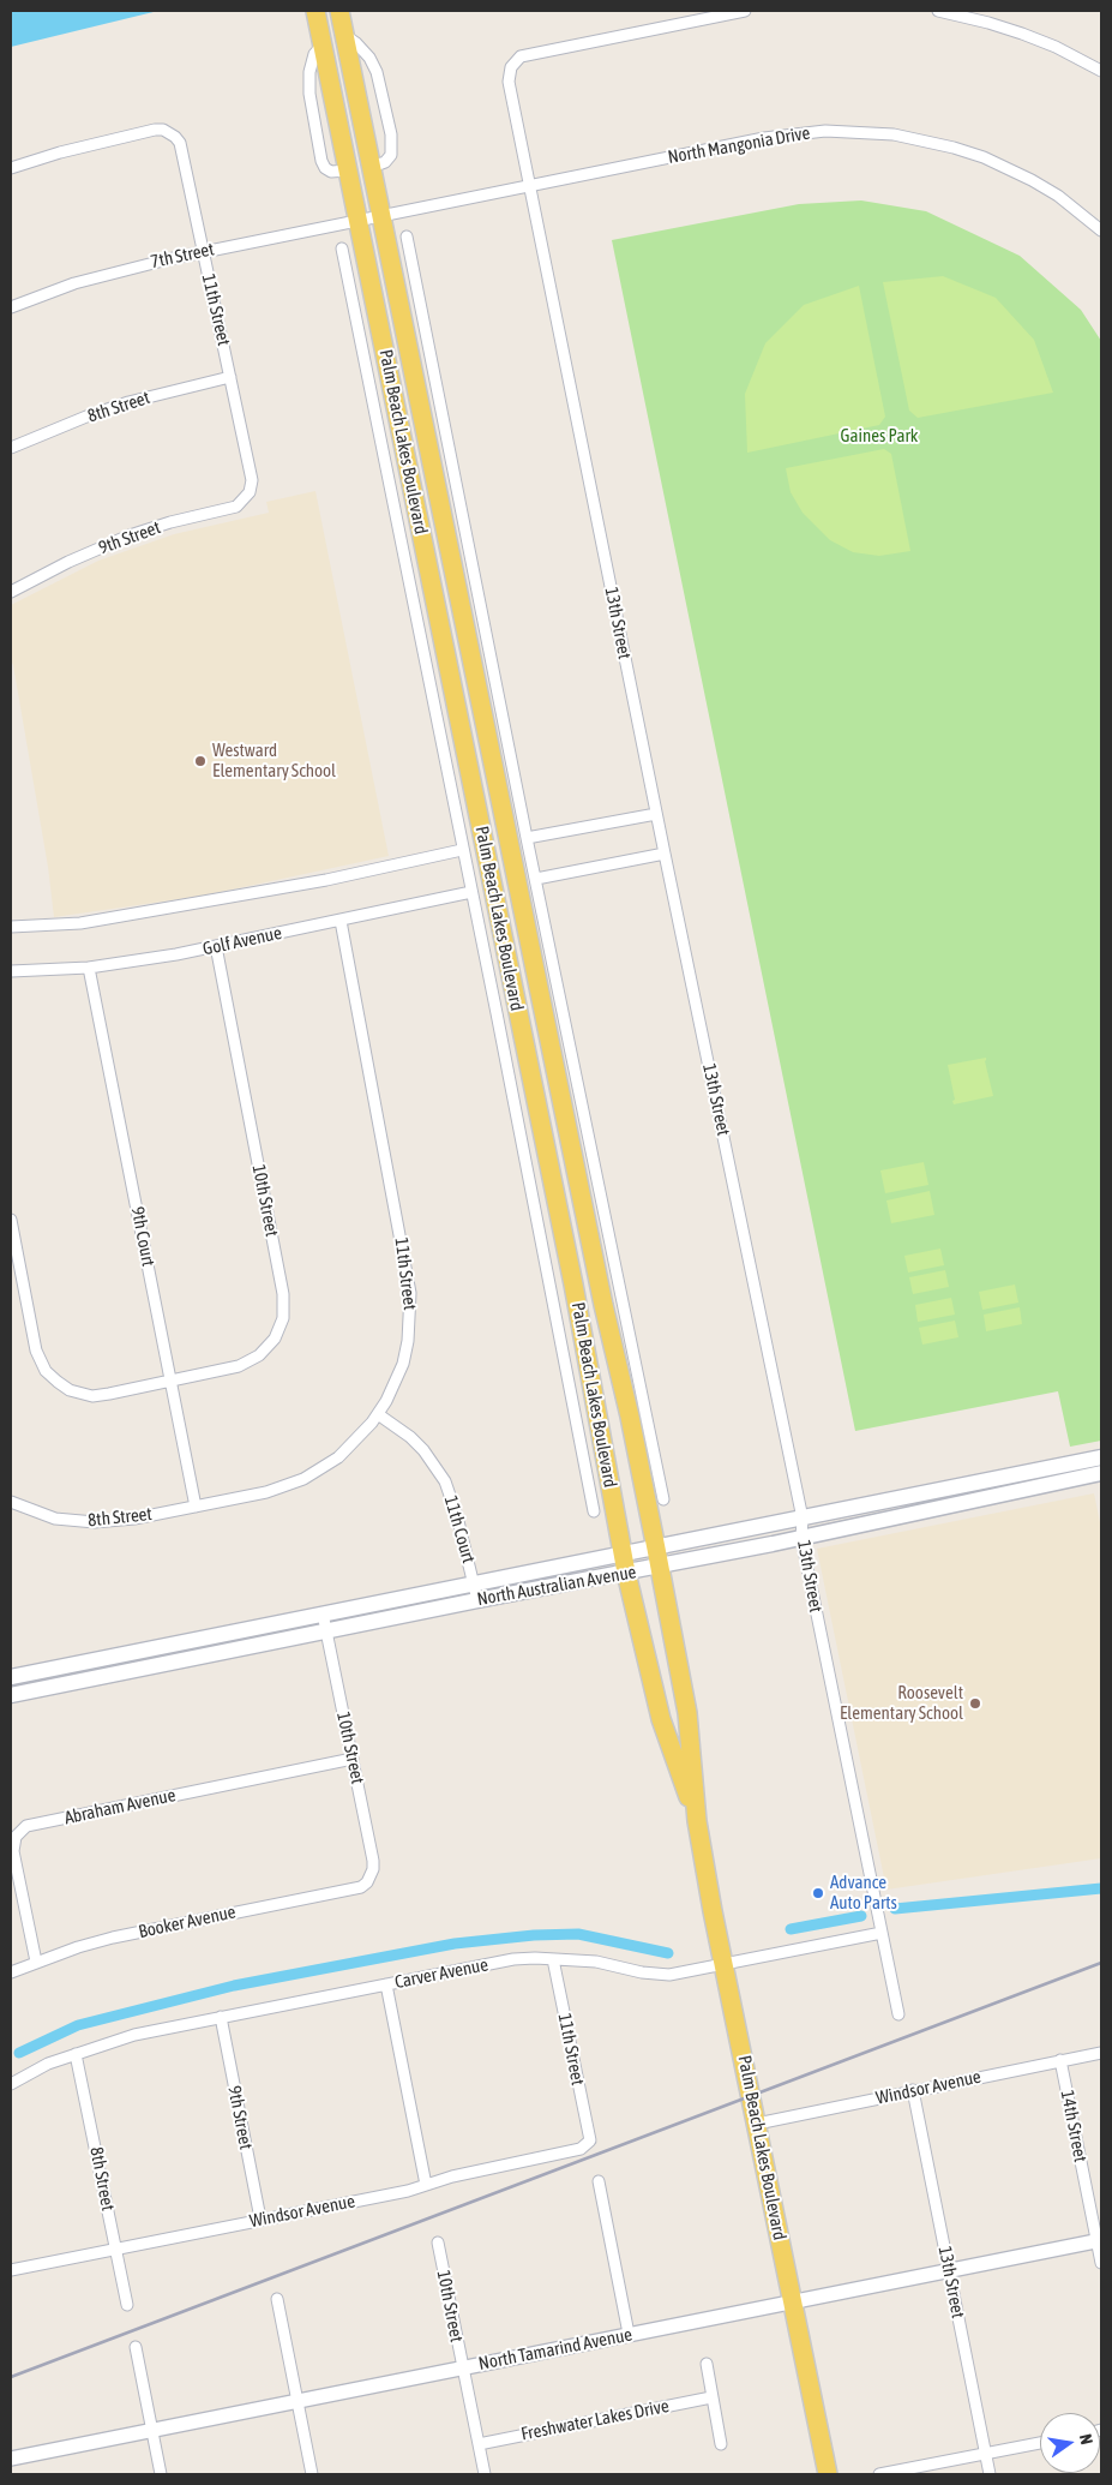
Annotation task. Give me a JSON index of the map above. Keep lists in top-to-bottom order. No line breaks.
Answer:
{"streets":{"main road":["Palm Beach Lakes Boulevard","North Australian Avenue"],"street":["North Mangonia Drive","7th Street","11th Street","8th Street","9th Street","13th Street","Golf Avenue","10th Street","9th Court","11th Court","Abraham Avenue","Booker Avenue","Carver Avenue","Windsor Avenue","14th Street","North Tamarind Avenue","Freshwater Lakes Drive"]},"crossings":[["North Mangonia Drive","7th Street"],["North Mangonia Drive","Palm Beach Lakes Boulevard"],["North Mangonia Drive","13th Street"],["7th Street","11th Street"],["7th Street","Palm Beach Lakes Boulevard"],["11th Street","8th Street"],["11th Street","9th Street"],["11th Street","Golf Avenue"],["11th Street","9th Court"],["11th Street","11th Court"],["11th Street","Carver Avenue"],["11th Street","Windsor Avenue"],["8th Street","9th Court"],["8th Street","Carver Avenue"],["8th Street","Windsor Avenue"],["Palm Beach Lakes Boulevard","North Australian Avenue"],["Palm Beach Lakes Boulevard","Carver Avenue"],["Palm Beach Lakes Boulevard","Windsor Avenue"],["Palm Beach Lakes Boulevard","North Tamarind Avenue"],["9th Street","Carver Avenue"],["9th Street","Windsor Avenue"],["13th Street","North Australian Avenue"],["13th Street","Carver Avenue"],["13th Street","Windsor Avenue"],["13th Street","North Tamarind Avenue"],["Golf Avenue","10th Street"],["Golf Avenue","9th Court"],["10th Street","9th Court"],["10th Street","North Australian Avenue"],["10th Street","Abraham Avenue"],["10th Street","Booker Avenue"],["10th Street","North Tamarind Avenue"],["10th Street","Freshwater Lakes Drive"],["11th Court","North Australian Avenue"],["Abraham Avenue","Booker Avenue"],["Windsor Avenue","14th Street"],["14th Street","North Tamarind Avenue"]],"parks":["Gaines Park"],"places":["Westward Elementary School","Roosevelt Elementary School","Advance Auto Parts"],"north":"right"}
